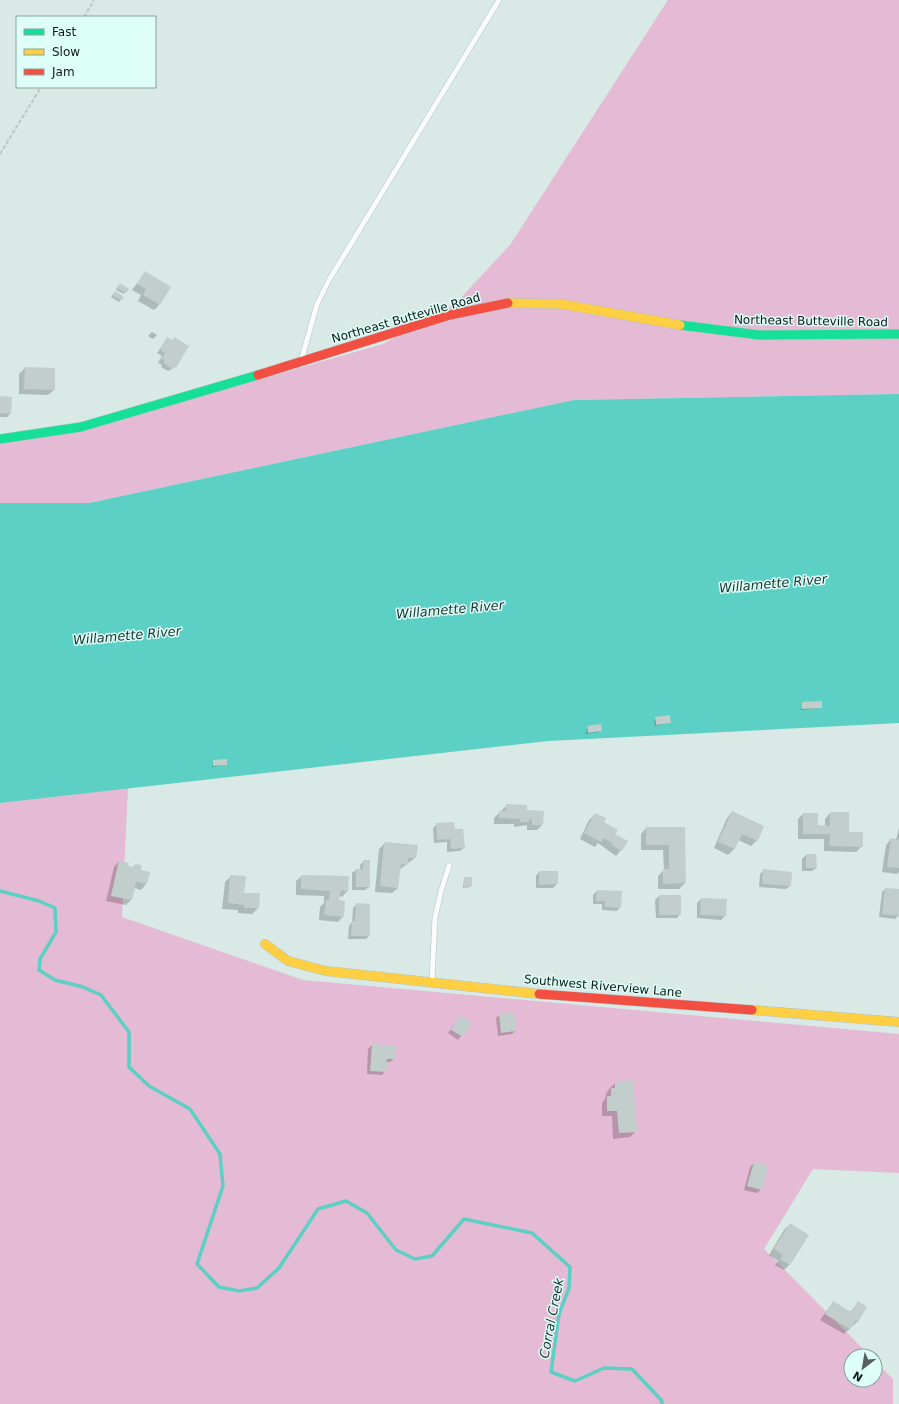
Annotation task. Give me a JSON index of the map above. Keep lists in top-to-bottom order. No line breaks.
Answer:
{"streets":{"street":["Northeast Butteville Road","Southwest Riverview Lane"]},"water":["Willamette River","Corral Creek"],"legend":["Fast","Slow","Jam"],"north":"bottom left"}
